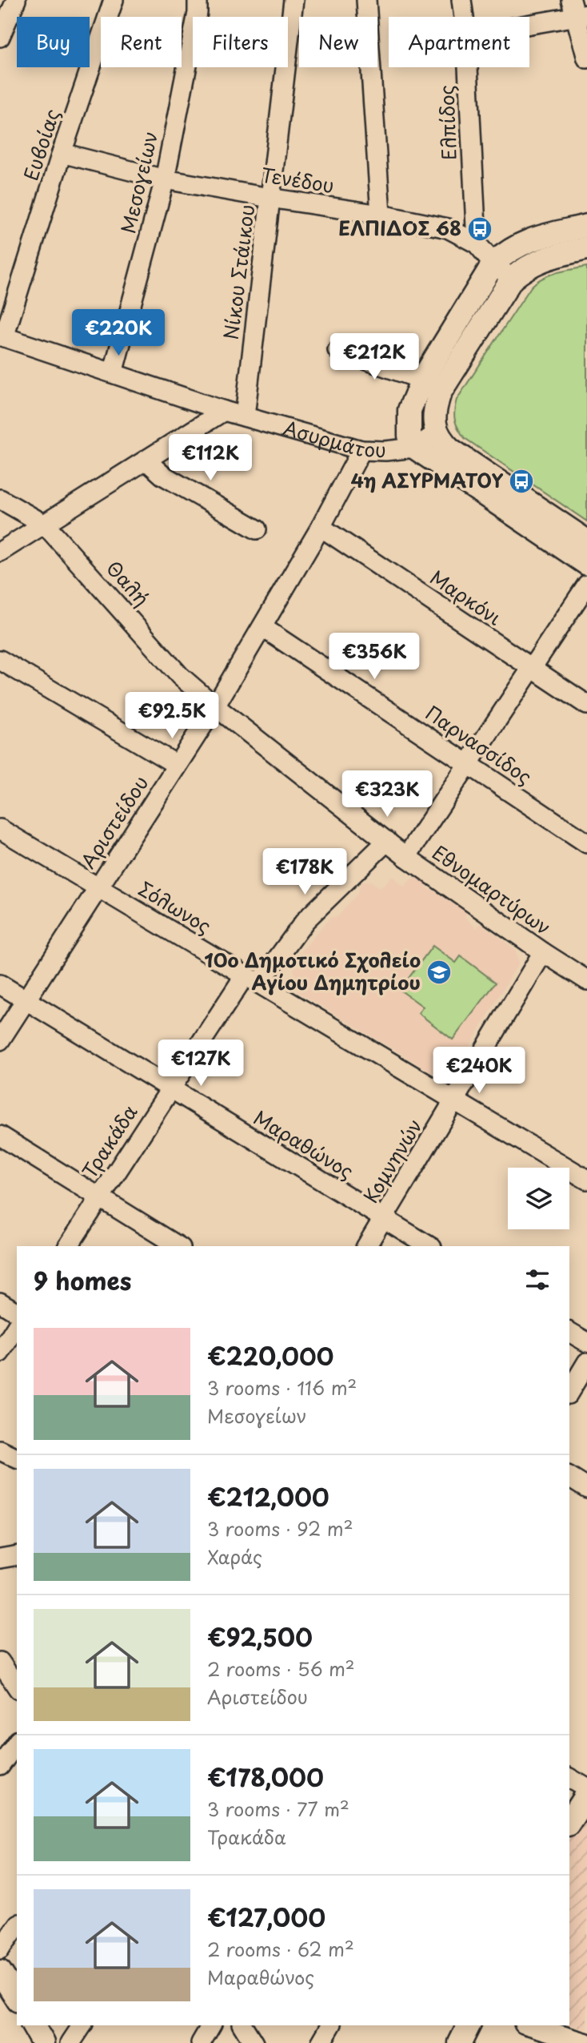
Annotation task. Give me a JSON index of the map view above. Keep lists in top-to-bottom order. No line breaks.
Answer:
{"streets":{"street":["Ελπίδος","Ευβοίας","Τενέδου","Μεσογείων","Νίκου Στάικου","Ασυρμάτου","Θαλή","Μαρκόνι","Παρνασσίδος","Αριστείδου","Εθνομαρτύρων","Σόλωνος","Τρακάδα","Μαραθώνος","Κομνηνών"]},"crossings":[["Ελπίδος","Τενέδου"],["Ευβοίας","Τενέδου"],["Ευβοίας","Ασυρμάτου"],["Τενέδου","Μεσογείων"],["Τενέδου","Νίκου Στάικου"],["Μεσογείων","Ασυρμάτου"],["Νίκου Στάικου","Ασυρμάτου"],["Ασυρμάτου","Αριστείδου"],["Θαλή","Αριστείδου"],["Θαλή","Εθνομαρτύρων"],["Μαρκόνι","Αριστείδου"],["Παρνασσίδος","Αριστείδου"],["Αριστείδου","Εθνομαρτύρων"],["Αριστείδου","Σόλωνος"],["Αριστείδου","Μαραθώνος"],["Εθνομαρτύρων","Τρακάδα"],["Εθνομαρτύρων","Κομνηνών"],["Σόλωνος","Τρακάδα"],["Σόλωνος","Κομνηνών"],["Τρακάδα","Μαραθώνος"],["Μαραθώνος","Κομνηνών"]],"places":{"bus stop":["ΕΛΠΙΔΟΣ 68","4η ΑΣΥΡΜΑΤΟΥ"],"school or university":["10ο Δημοτικό Σχολείο Αγίου Δημητρίου"]},"page":{"chip":["Buy","Rent","Filters","New","Apartment"],"price":["€220K","€212K","€112K","€356K","€92.5K","€323K","€178K","€127K","€240K"],"heading":"9 homes","list":[{"name":"€220,000","note":"3 rooms · 116 m² · Μεσογείων"},{"name":"€212,000","note":"3 rooms · 92 m² · Χαράς"},{"name":"€92,500","note":"2 rooms · 56 m² · Αριστείδου"},{"name":"€178,000","note":"3 rooms · 77 m² · Τρακάδα"},{"name":"€127,000","note":"2 rooms · 62 m² · Μαραθώνος"}]}}
